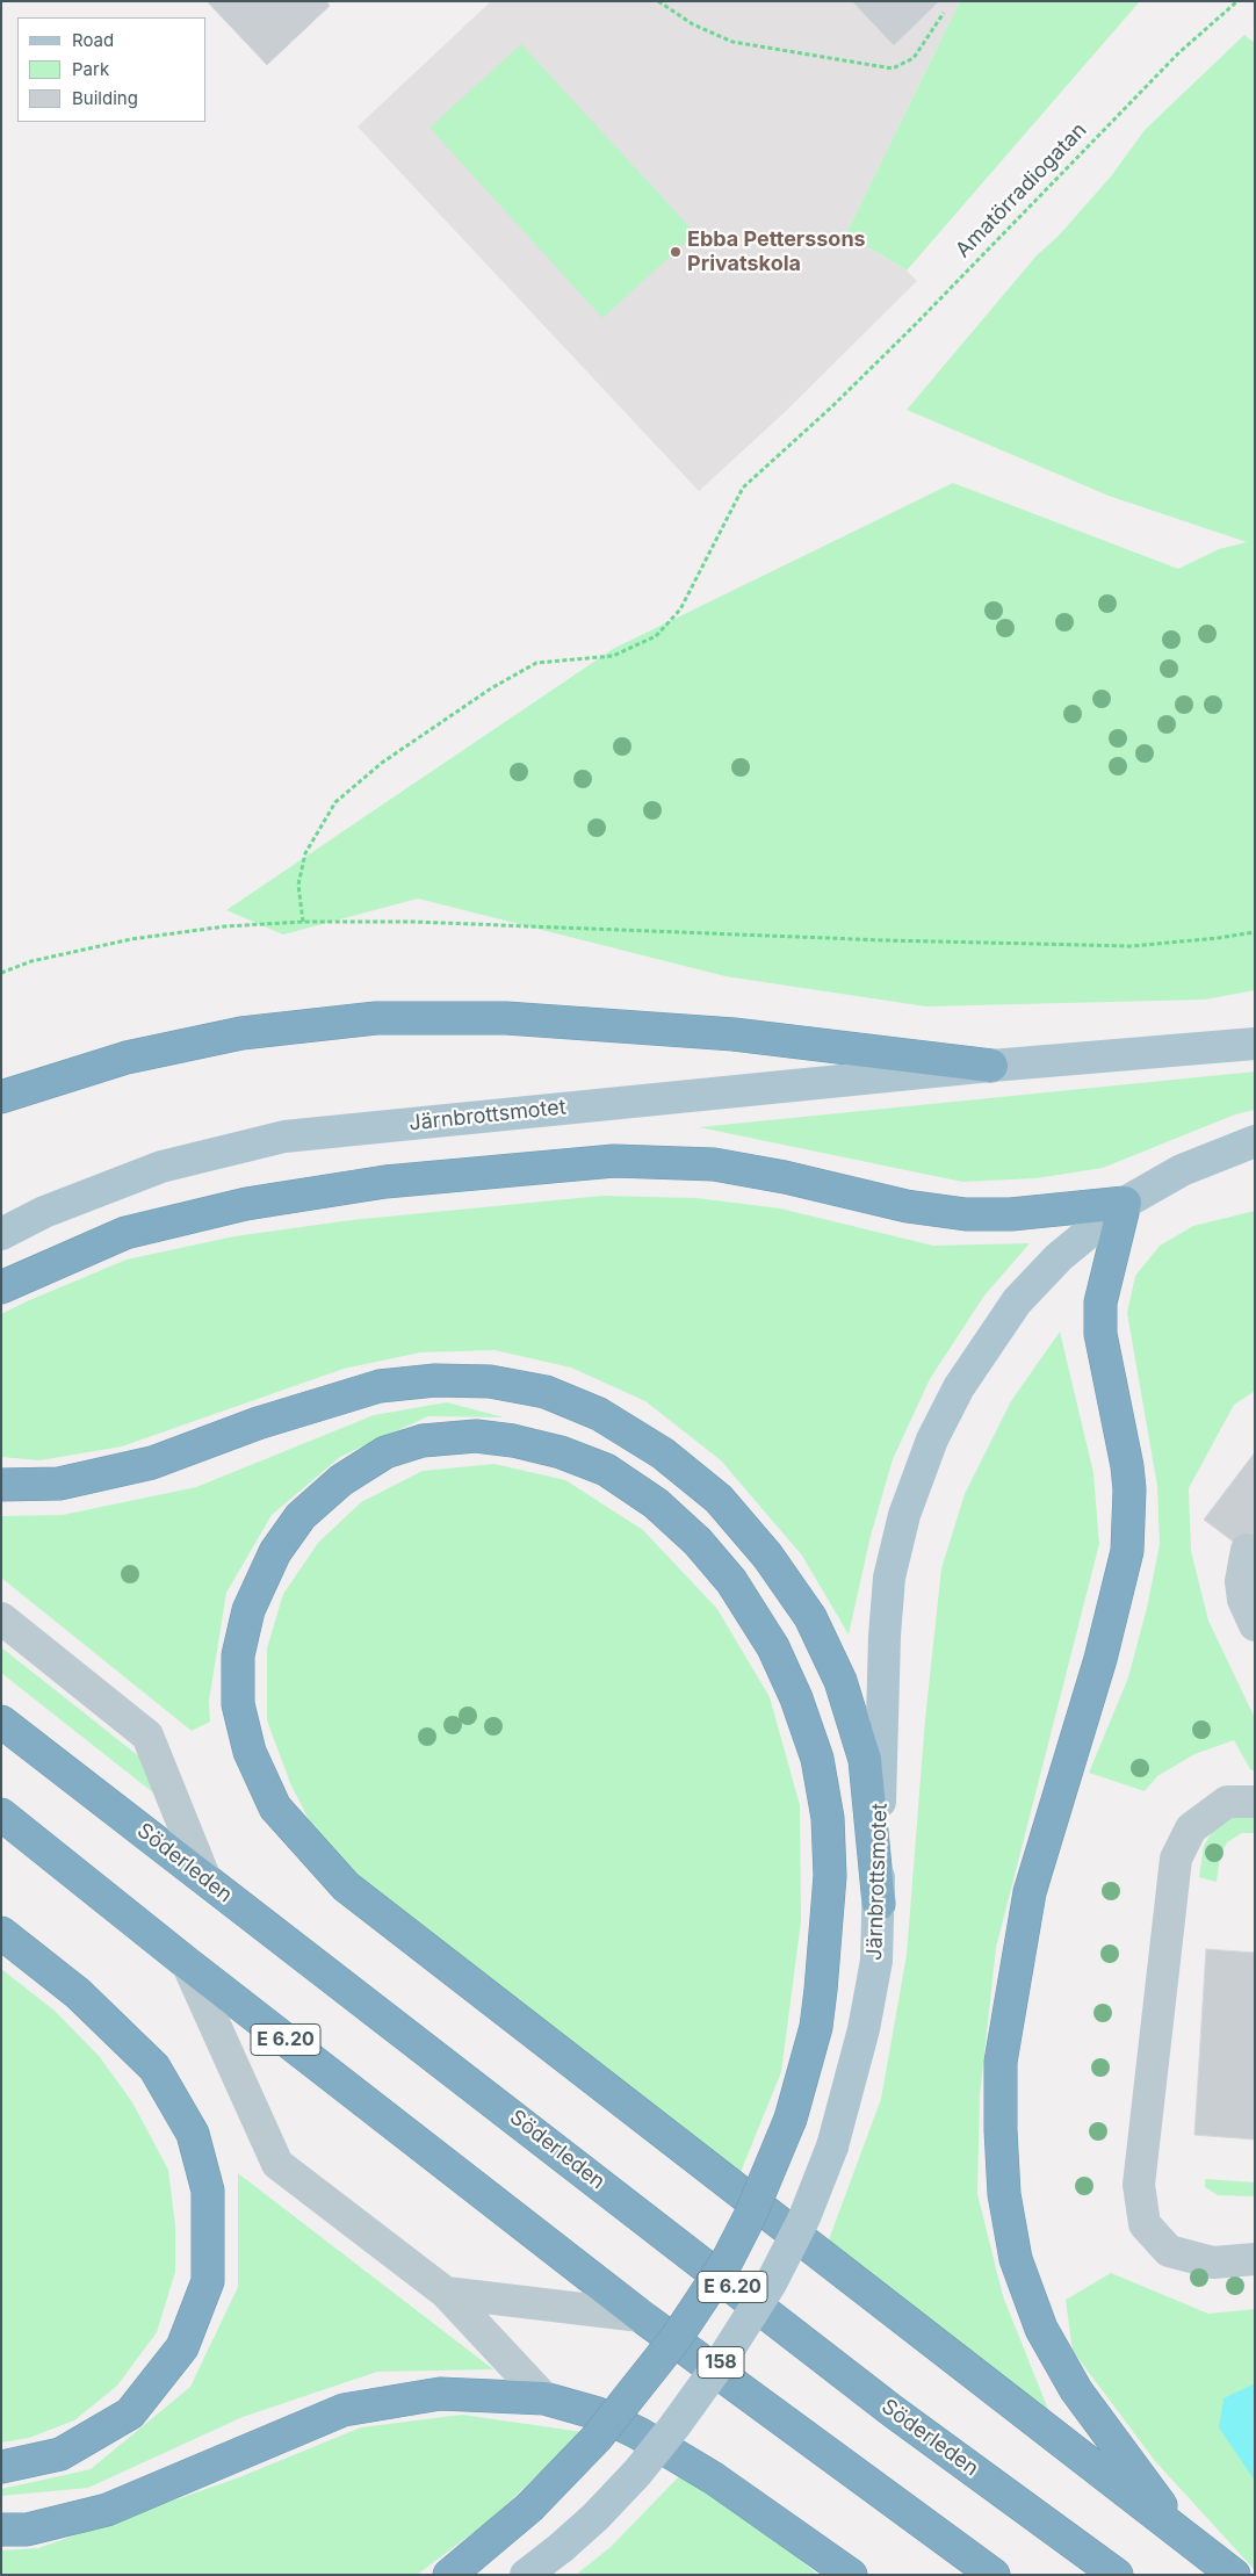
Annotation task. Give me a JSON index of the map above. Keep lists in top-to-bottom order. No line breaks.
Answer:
{"streets":{"highway":["Söderleden","E 6.20"],"main road":["Järnbrottsmotet","158"],"path":["Amatörradiogatan"]},"places":["Ebba Petterssons Privatskola"],"legend":["Road","Park","Building"]}
